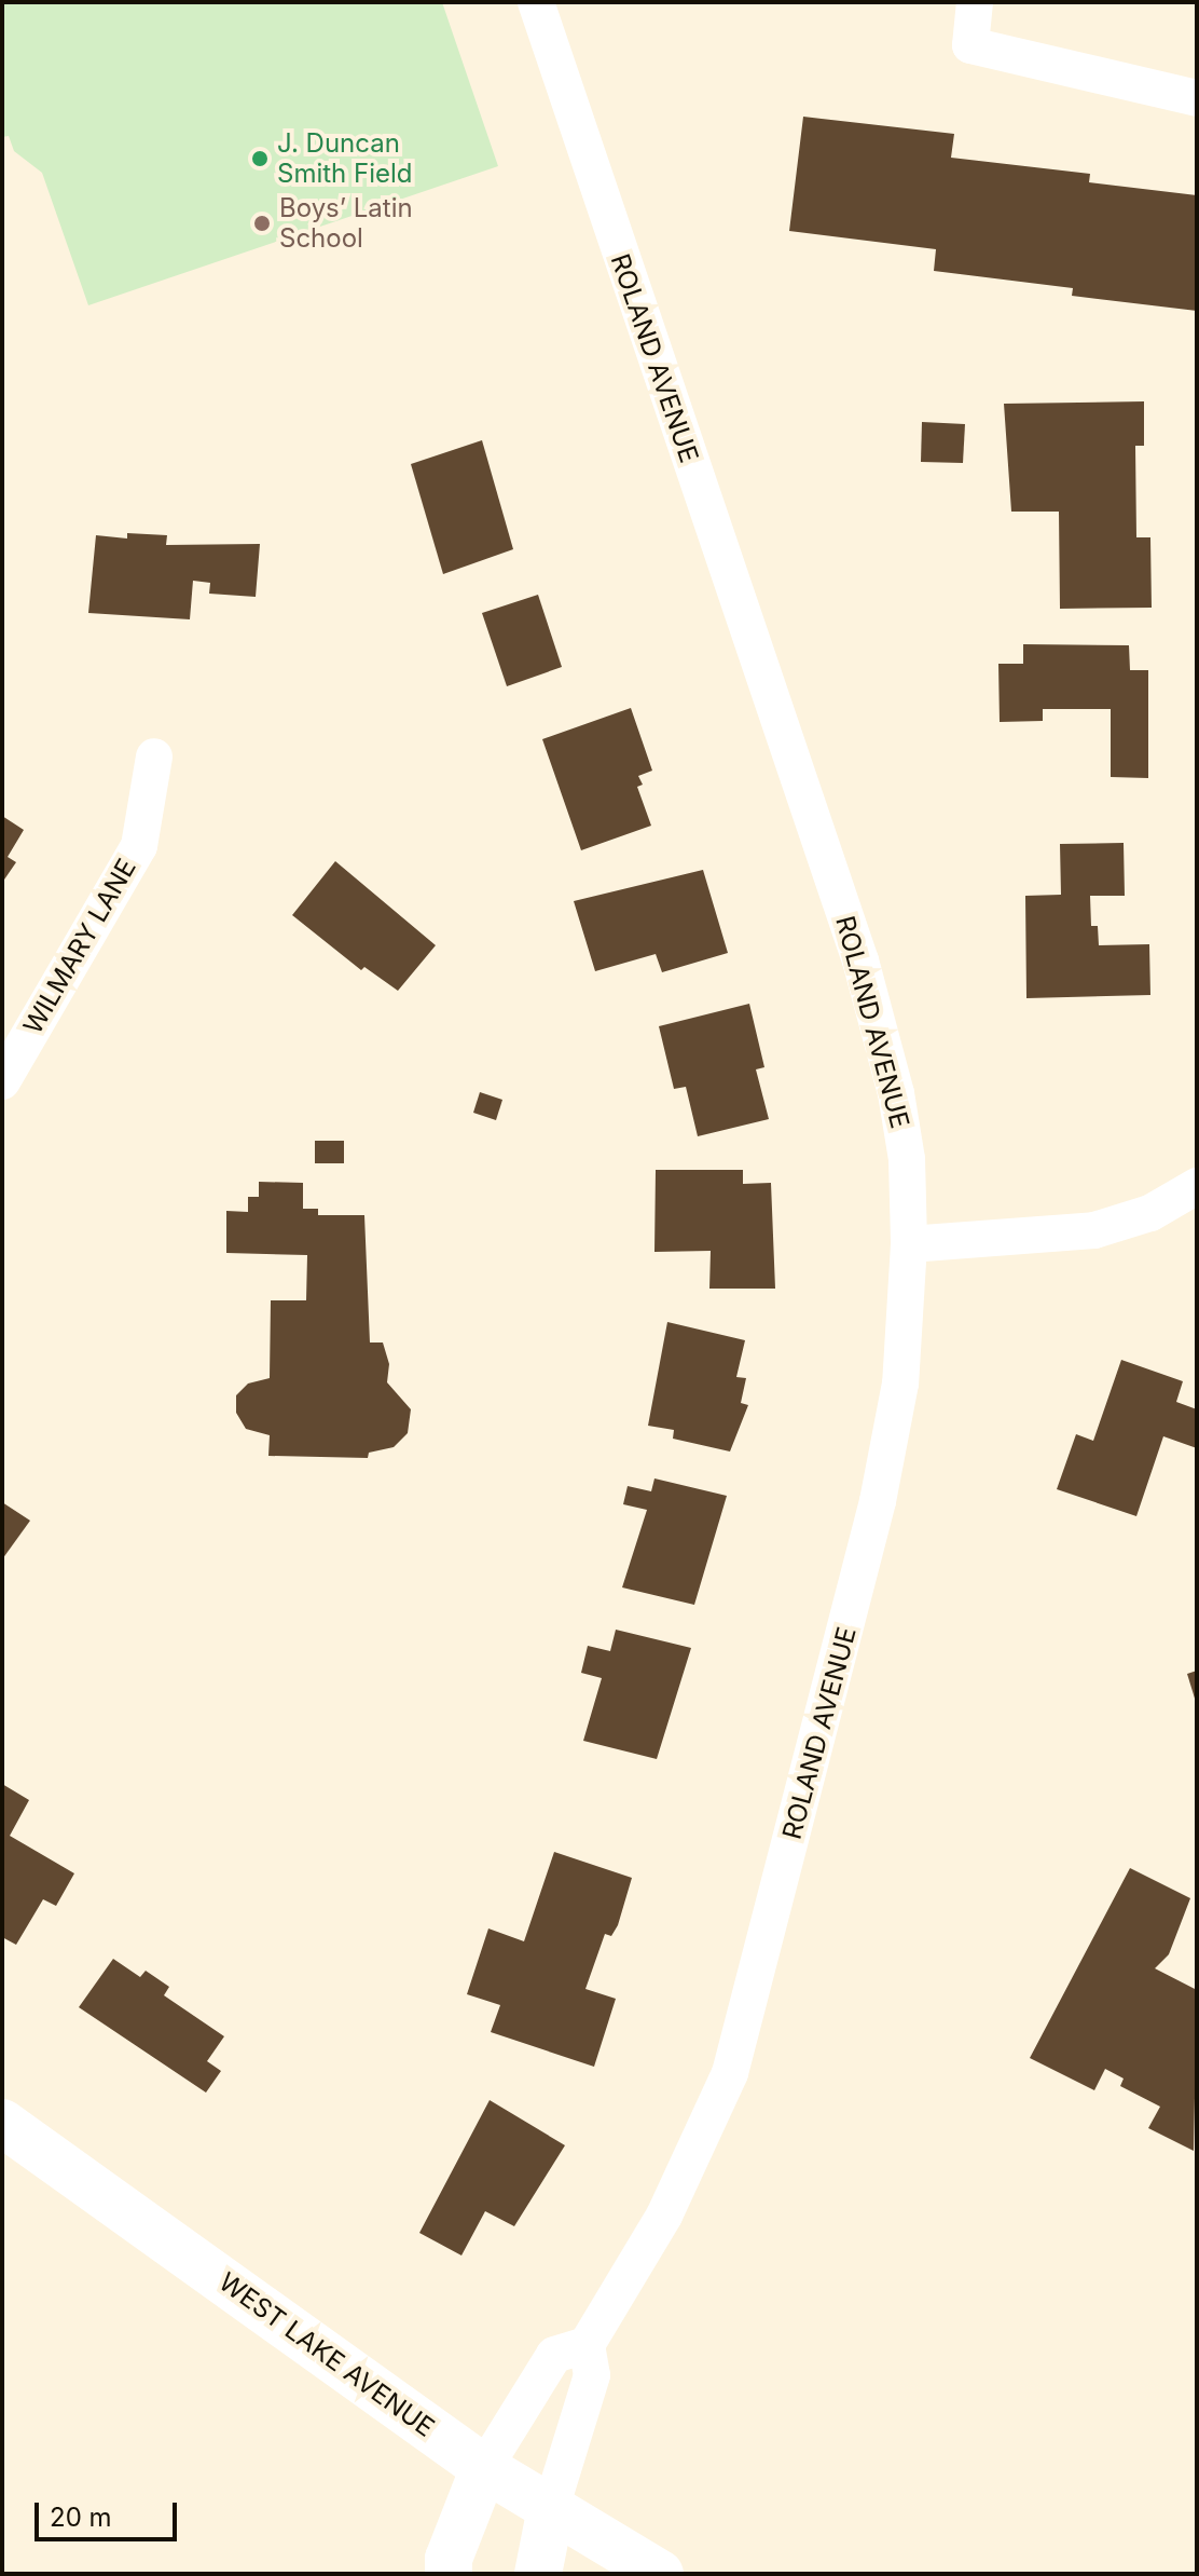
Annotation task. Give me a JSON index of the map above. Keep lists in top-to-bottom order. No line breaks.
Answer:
{"streets":{"street":["ROLAND AVENUE","WILMARY LANE","WEST LAKE AVENUE"]},"places":["J. Duncan Smith Field","Boys’ Latin School"],"scale_bar":"20 m"}
